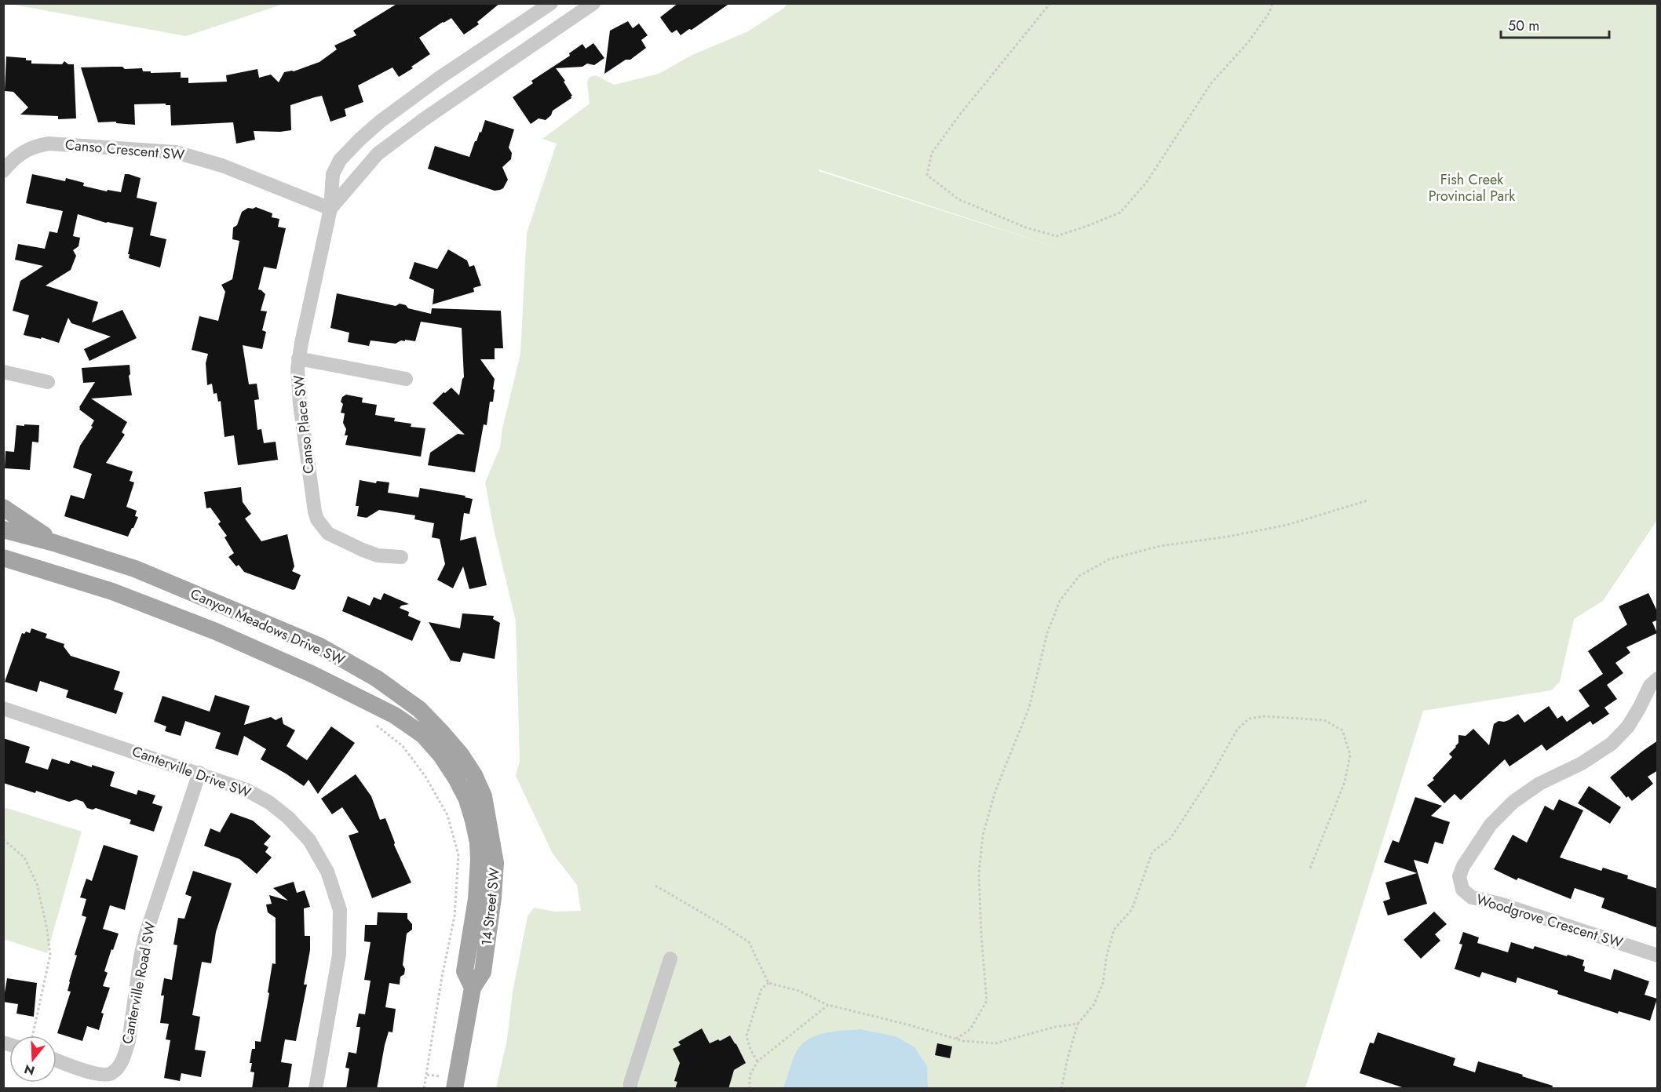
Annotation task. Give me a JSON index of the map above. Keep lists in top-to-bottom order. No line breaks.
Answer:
{"streets":{"main road":["Canyon Meadows Drive SW","14 Street SW"],"street":["Canso Crescent SW","Canso Place SW","Canterville Drive SW","Woodgrove Crescent SW","Canterville Road SW"]},"crossings":[["Canso Crescent SW","Canso Place SW"],["Canyon Meadows Drive SW","14 Street SW"],["Canterville Drive SW","Canterville Road SW"]],"parks":["Fish Creek Provincial Park"],"scale_bar":"50 m","north":"bottom"}
